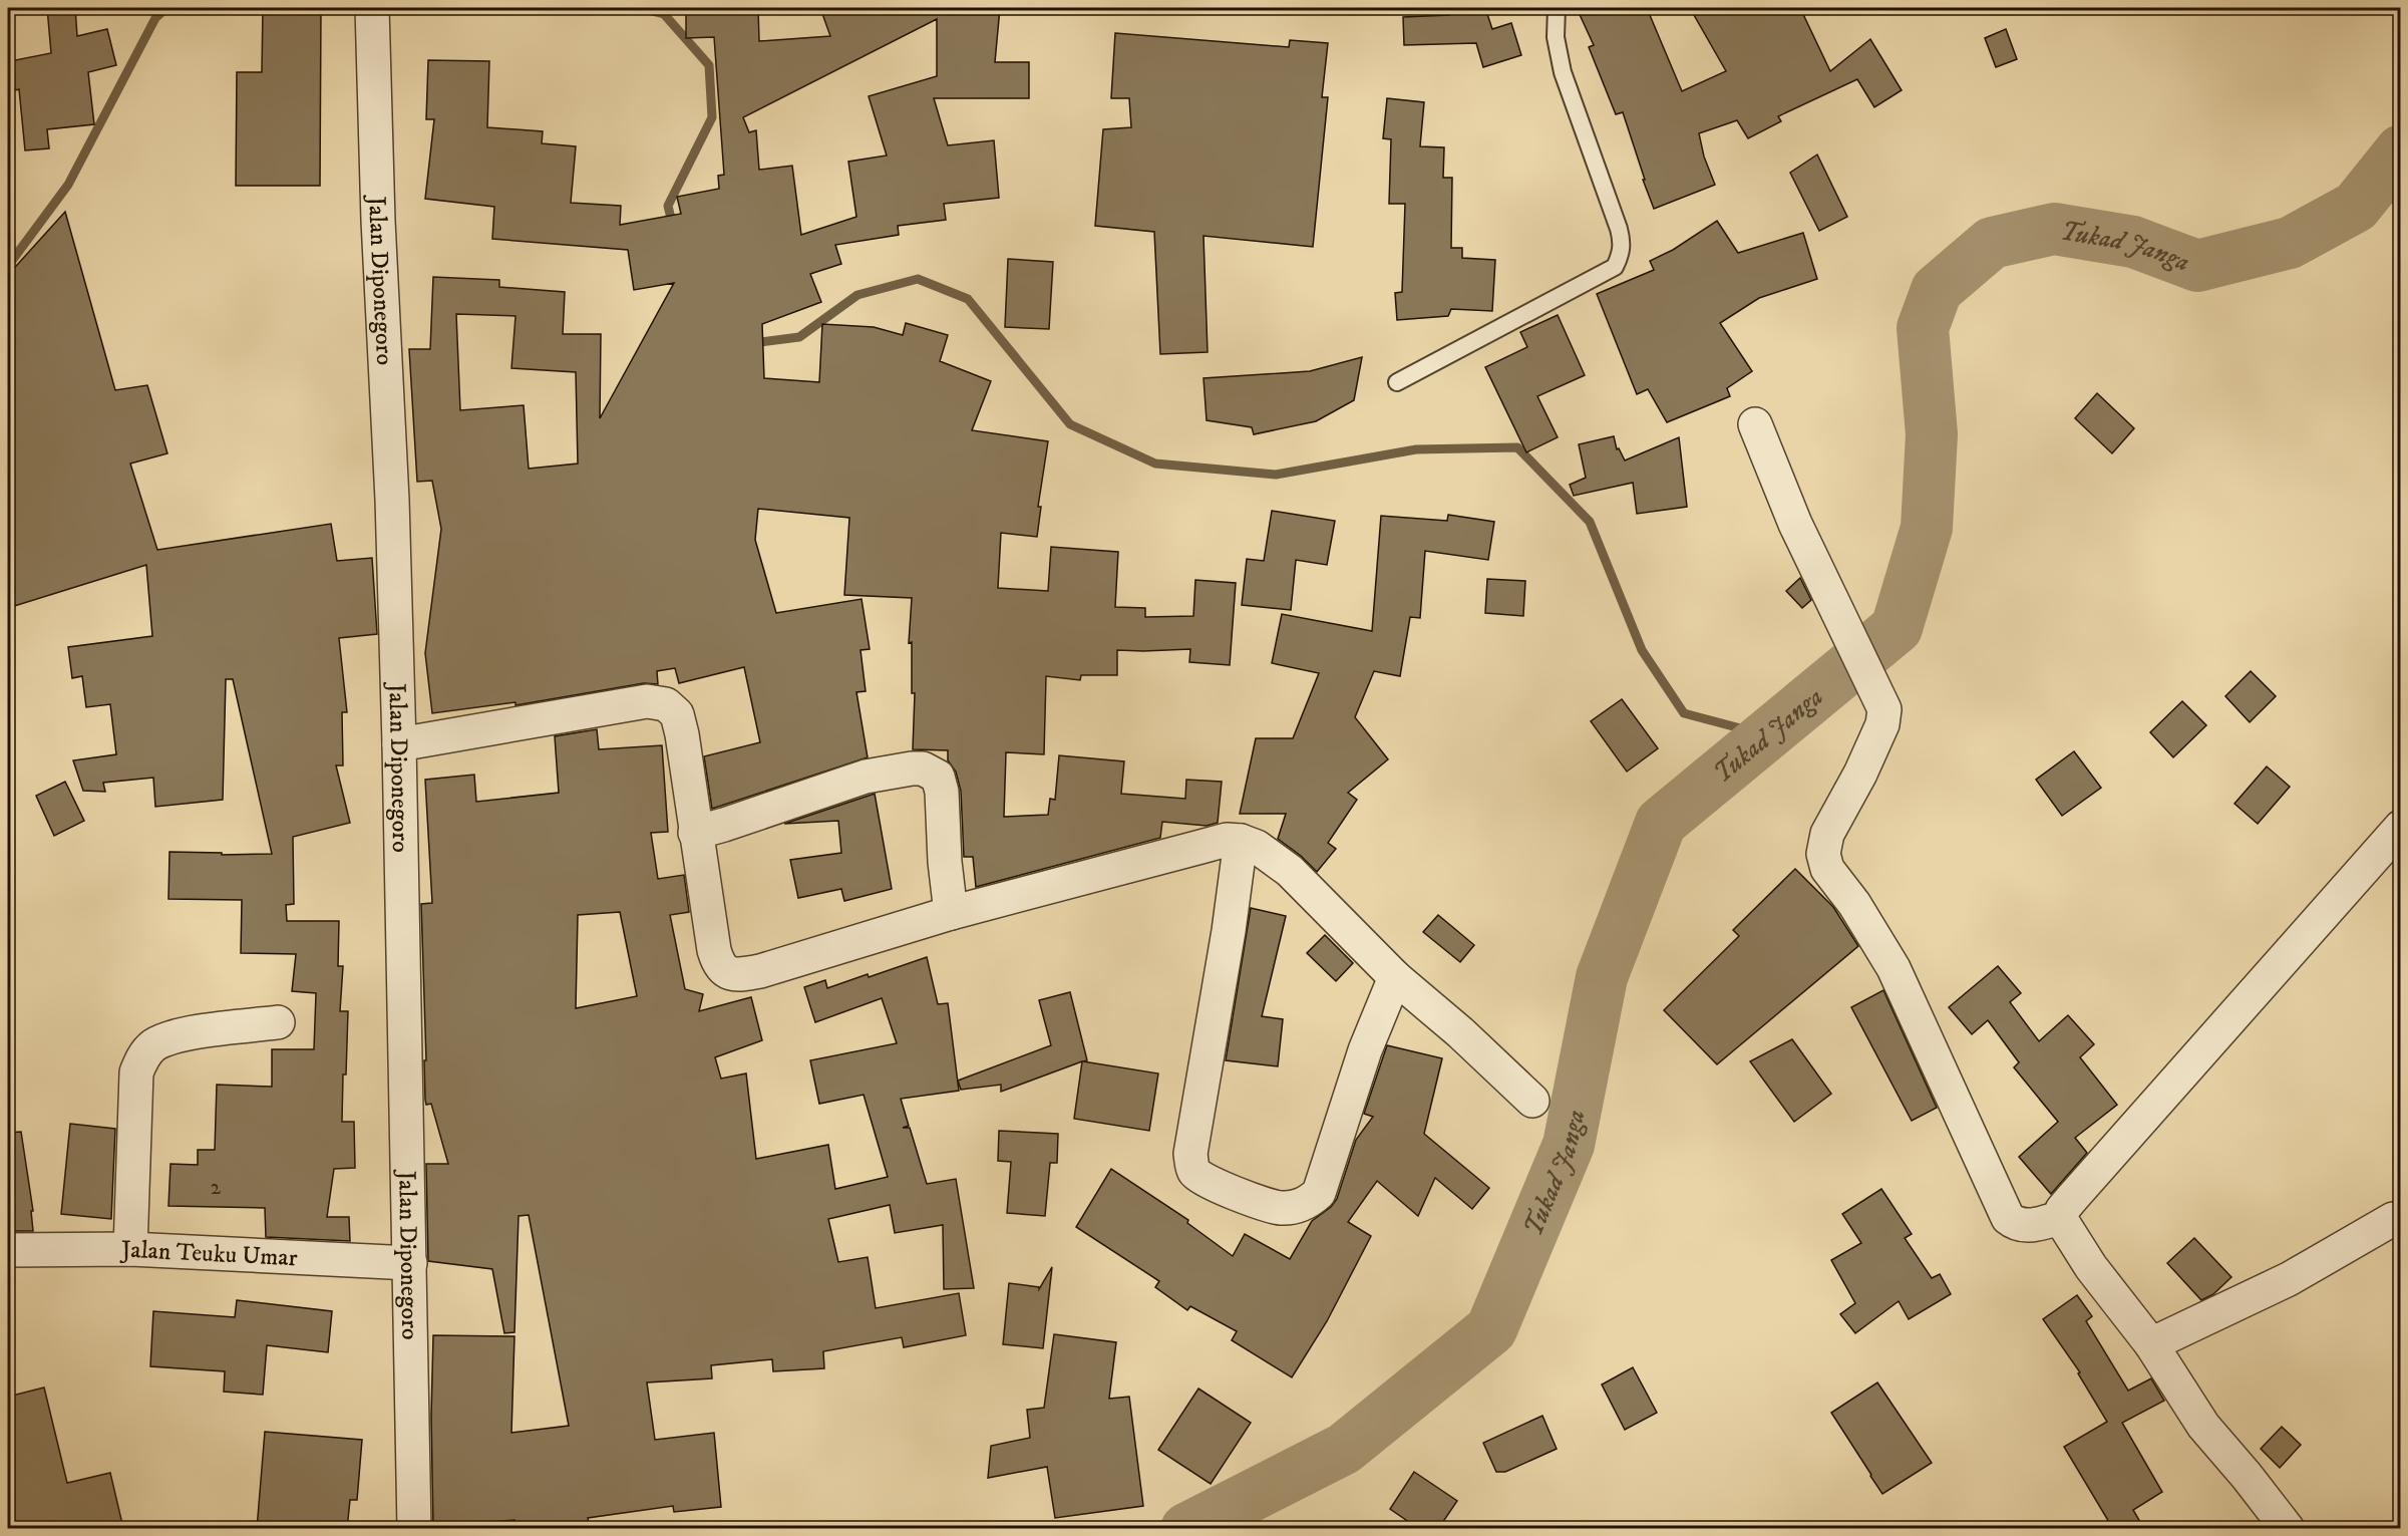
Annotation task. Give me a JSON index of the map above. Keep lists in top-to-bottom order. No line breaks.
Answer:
{"streets":{"street":["Jalan Diponegoro","Jalan Teuku Umar"]},"crossings":[["Jalan Diponegoro","Jalan Teuku Umar"]],"water":["Tukad Janga"],"house_numbers":["2"]}
